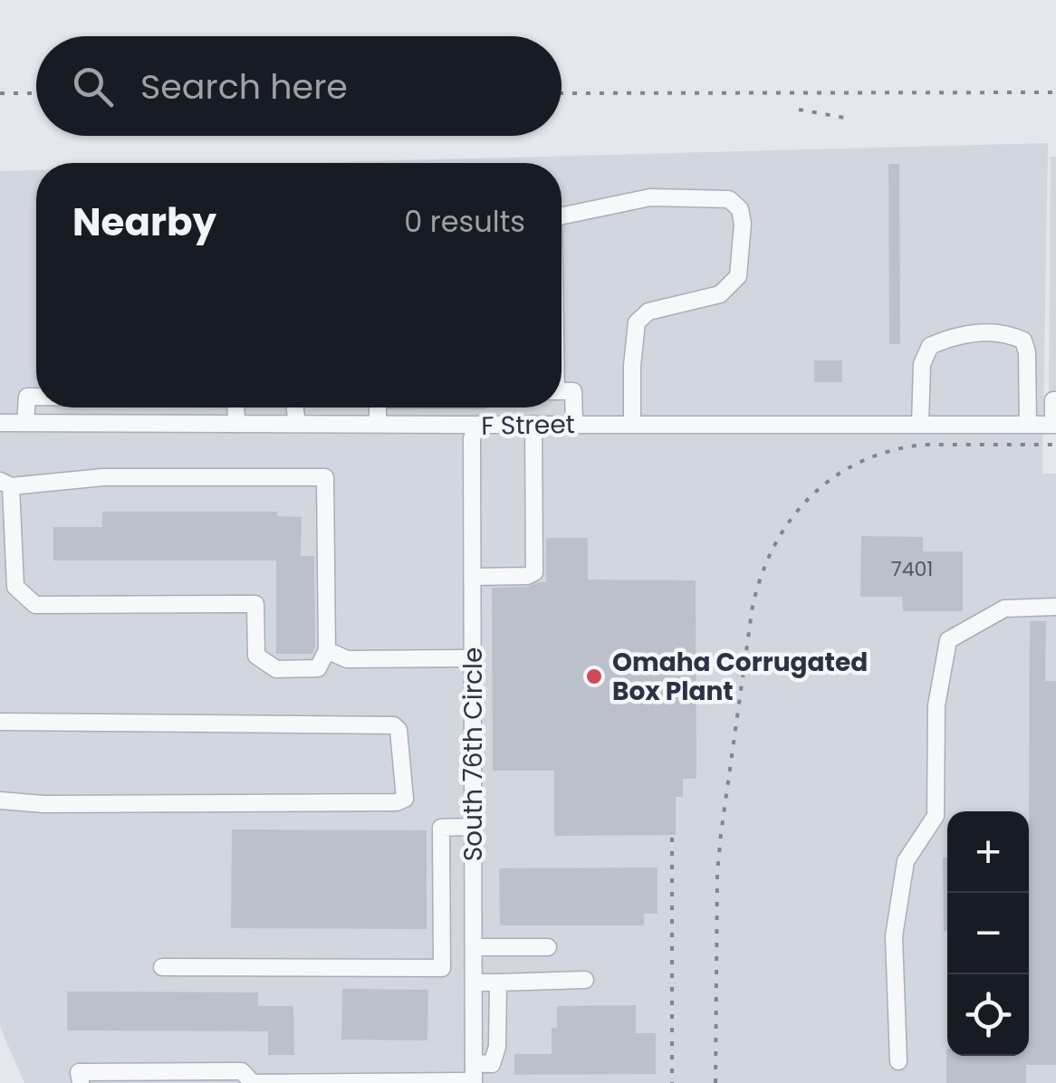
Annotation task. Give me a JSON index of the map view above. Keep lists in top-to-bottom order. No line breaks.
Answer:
{"streets":{"street":["F Street","South 76th Circle"]},"crossings":[["F Street","South 76th Circle"]],"places":["Omaha Corrugated Box Plant"],"house_numbers":["7401"],"page":{"search":"Search here","heading":["Nearby","0 results"],"map_buttons":["+","−"]}}
